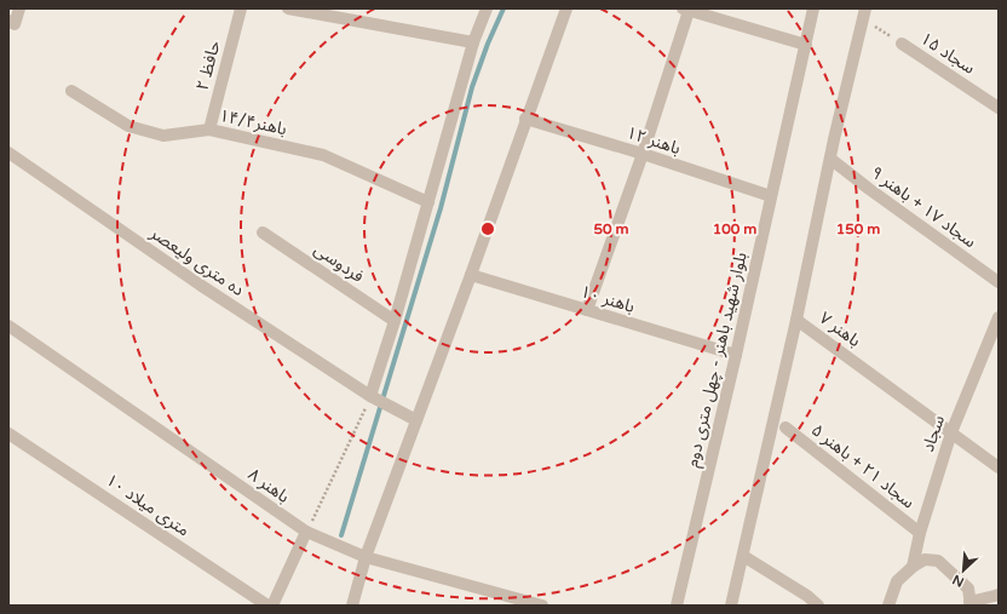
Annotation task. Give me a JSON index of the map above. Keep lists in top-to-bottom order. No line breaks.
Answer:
{"streets":{"street":["سجاد ۱۵","حافظ ۲","باهنر۱۴/۴","باهنر ۱۲","سجاد ۱۷ + باهنر ۹","ده متری ولیعصر","فردوسی","باهنر ۱۰","باهنر ۷","بلوار شهید باهنر - چهل متری دوم","سجاد","سجاد ۲۱ + باهنر ۵","باهنر ۸","۱۰ متری میلاد"]},"crossings":[["حافظ ۲","باهنر۱۴/۴"],["باهنر ۱۲","بلوار شهید باهنر - چهل متری دوم"],["باهنر ۱۰","بلوار شهید باهنر - چهل متری دوم"],["باهنر ۷","سجاد"],["سجاد","سجاد ۲۱ + باهنر ۵"]],"north":"bottom left","rings":["50 m","100 m","150 m"]}
